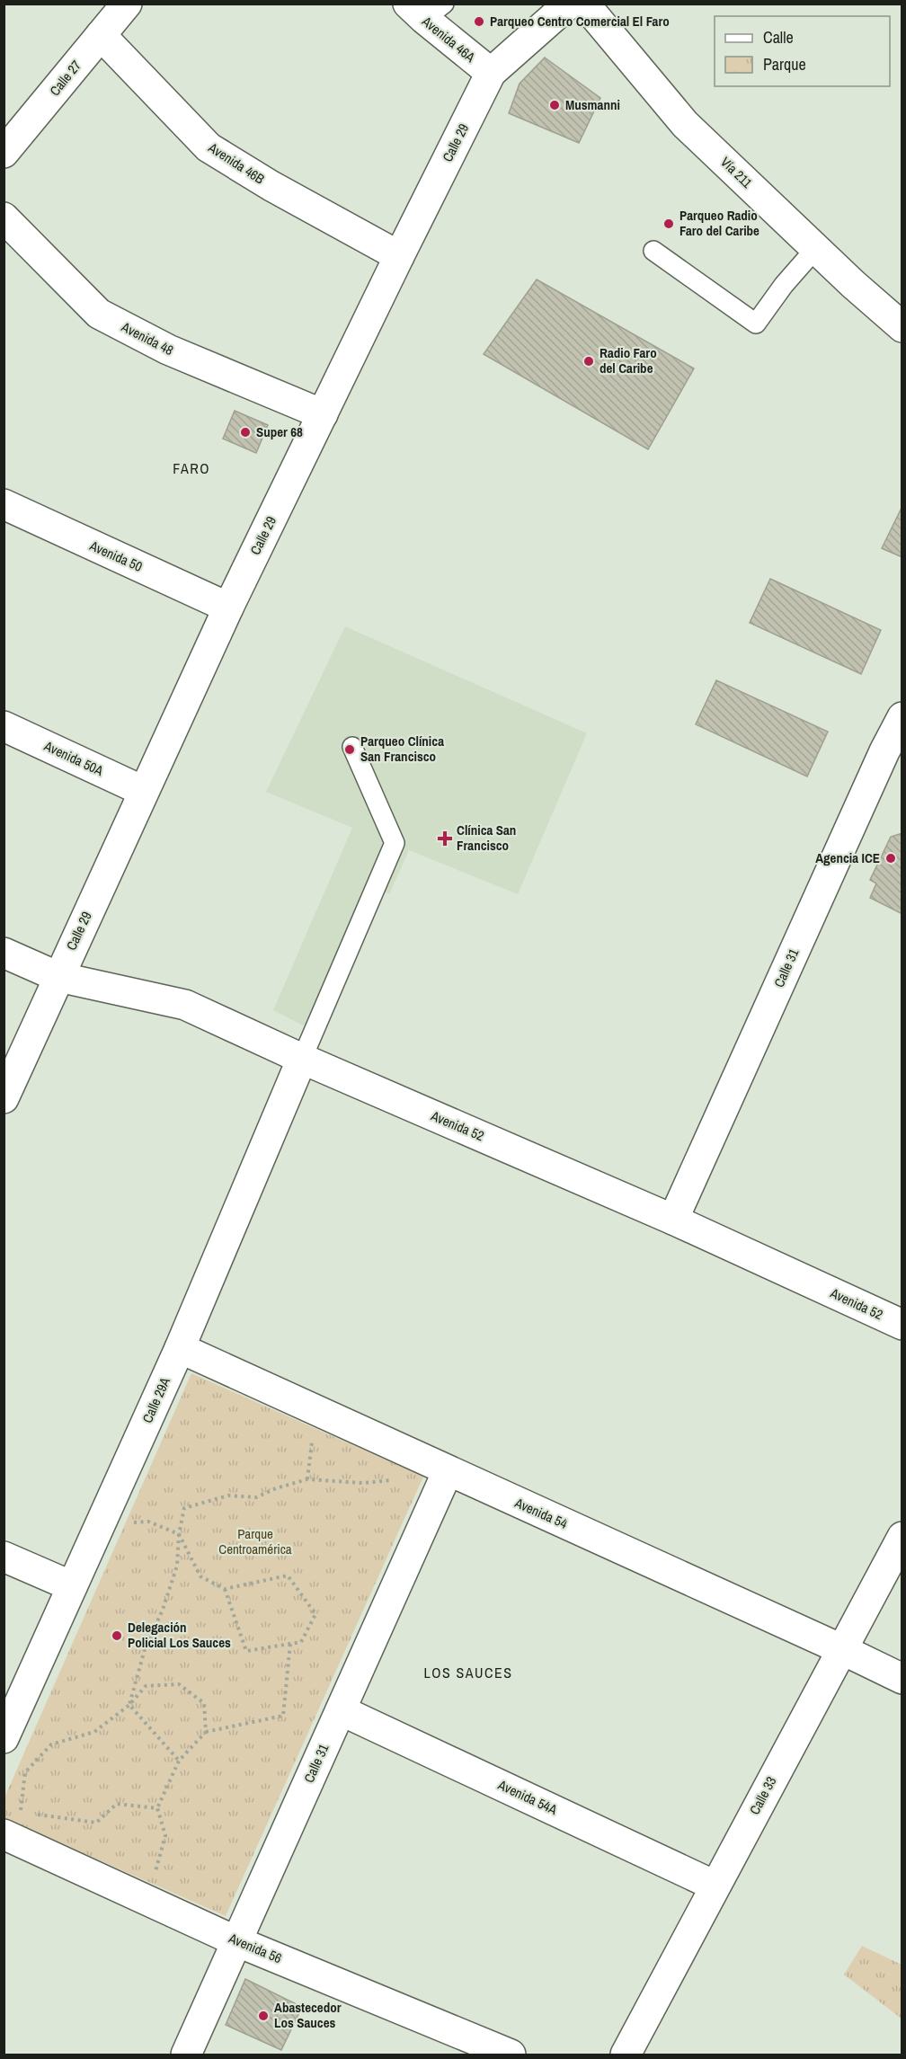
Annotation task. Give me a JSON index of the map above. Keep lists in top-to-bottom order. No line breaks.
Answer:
{"streets":{"street":["Avenida 46A","Calle 27","Calle 29","Avenida 46B","Vía 211","Avenida 48","Avenida 50","Avenida 50A","Calle 31","Avenida 52","Calle 29A","Avenida 54","Calle 33","Avenida 54A","Avenida 56"]},"crossings":[["Avenida 46A","Calle 29"],["Calle 27","Avenida 46B"],["Calle 29","Avenida 46B"],["Calle 29","Avenida 48"],["Calle 29","Avenida 50"],["Calle 29","Avenida 50A"],["Calle 29","Avenida 52"],["Calle 31","Avenida 52"],["Calle 31","Avenida 54"],["Calle 31","Avenida 54A"],["Calle 31","Avenida 56"],["Avenida 52","Calle 29A"],["Calle 29A","Avenida 54"],["Avenida 54","Calle 33"],["Calle 33","Avenida 54A"]],"districts":["FARO","LOS SAUCES"],"parks":["Parque Centroamérica"],"places":{"other":["Parqueo Centro Comercial El Faro","Musmanni","Parqueo Radio Faro del Caribe","Radio Faro del Caribe","Super 68","Parqueo Clínica San Francisco","Agencia ICE","Delegación Policial Los Sauces","Abastecedor Los Sauces"],"health":["Clínica San Francisco"]},"legend":["Calle","Parque"]}
